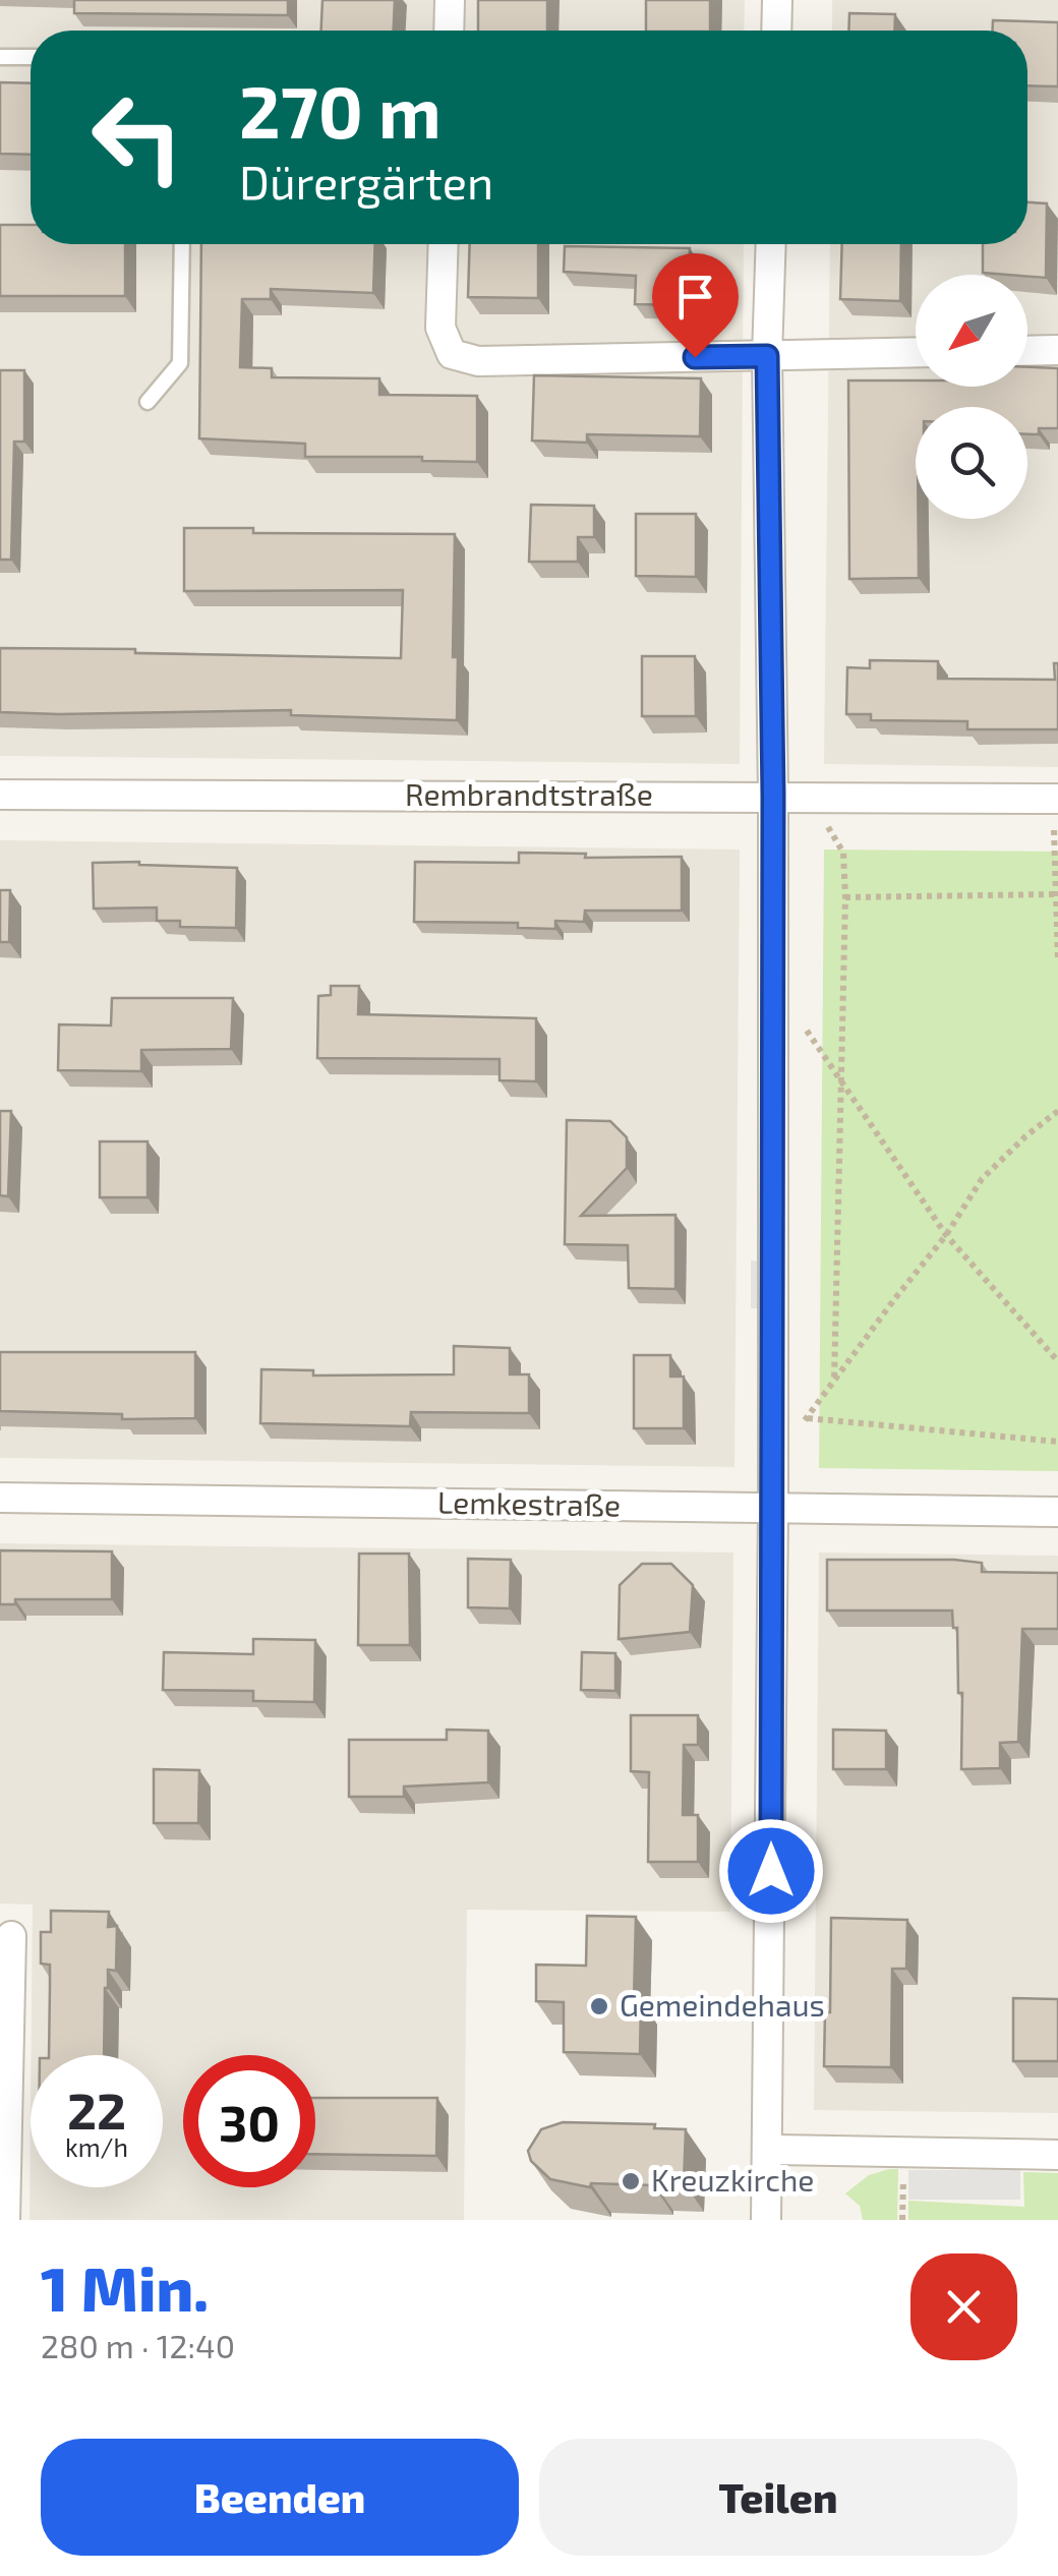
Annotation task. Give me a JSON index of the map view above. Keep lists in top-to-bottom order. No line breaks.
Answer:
{"streets":{"street":["Rembrandtstraße","Lemkestraße"]},"places":["Gemeindehaus","Kreuzkirche"],"north":"bottom left","page":{"turn":["270 m","Dürergärten"],"speed":"22 km/h","limit":"30","heading":["1 Min.","280 m · 12:40"],"buttons":["Beenden","Teilen"]}}
